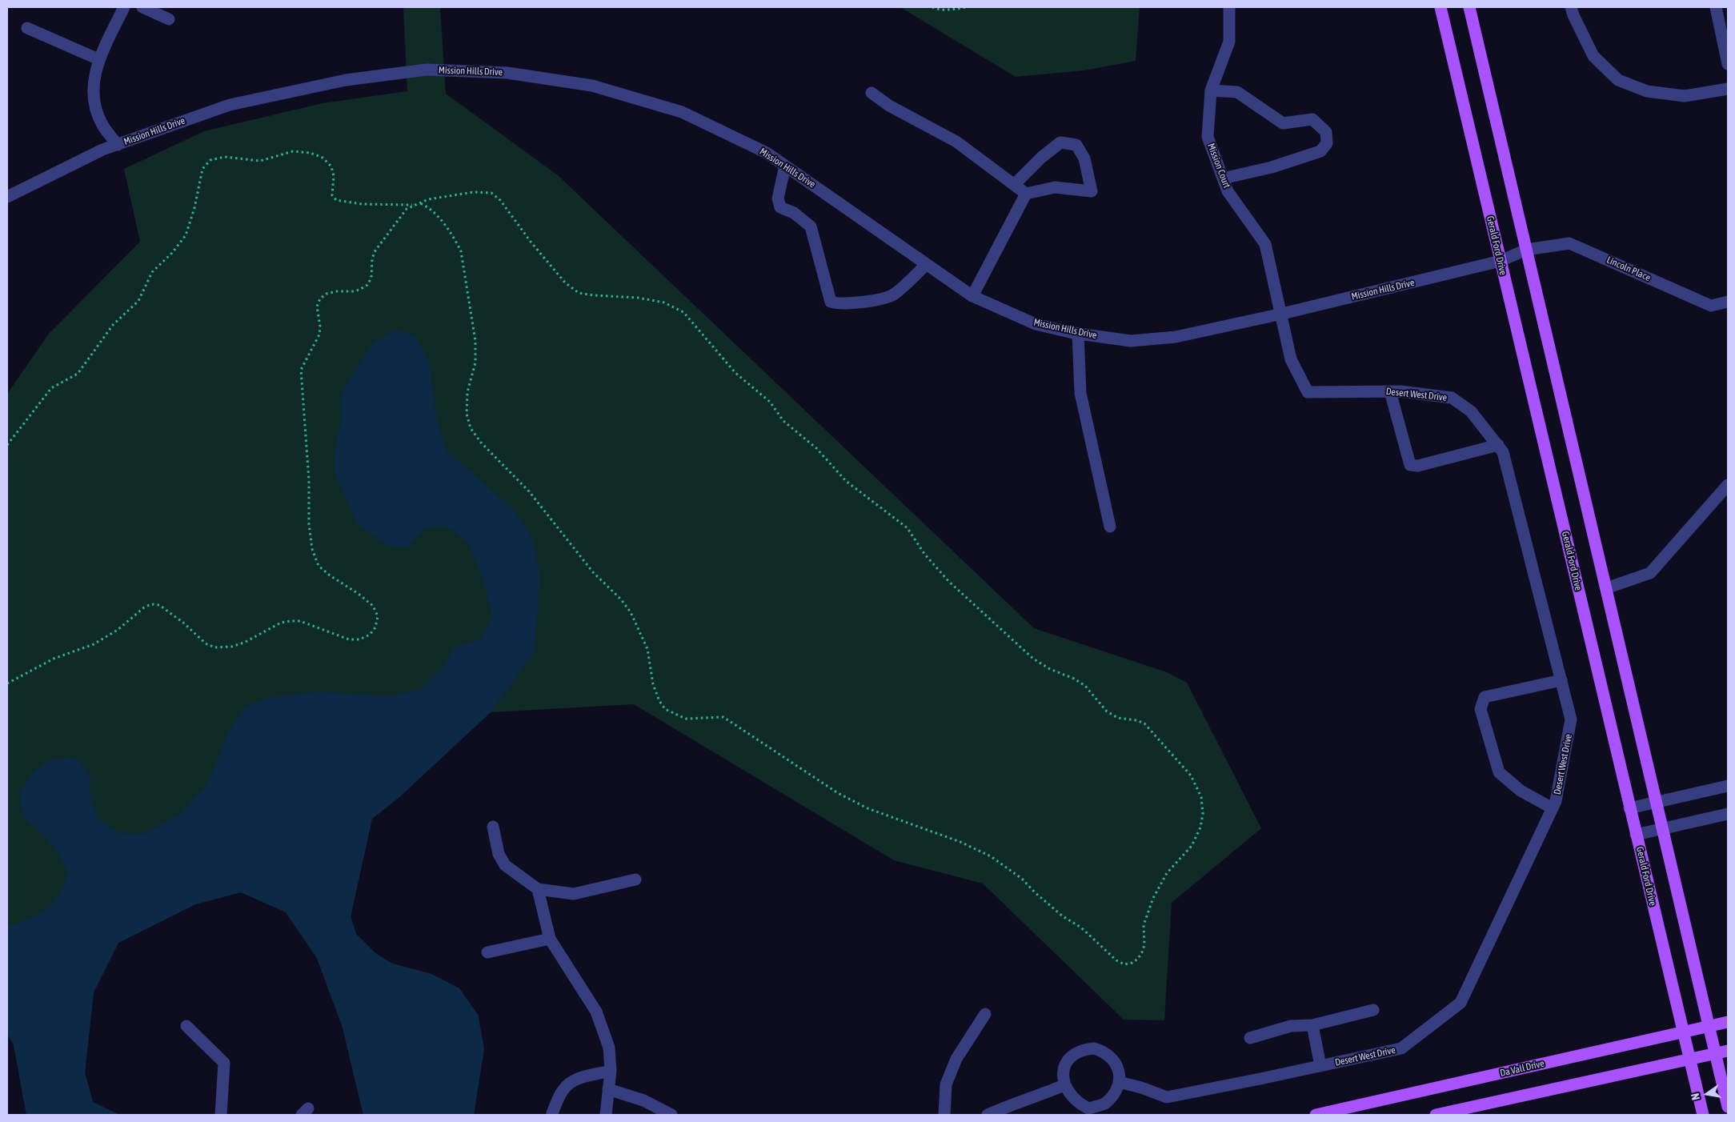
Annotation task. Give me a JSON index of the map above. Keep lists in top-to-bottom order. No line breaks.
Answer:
{"streets":{"main road":["Gerald Ford Drive","Da Vall Drive"],"street":["Mission Hills Drive","Mission Court","Lincoln Place","Desert West Drive"]},"crossings":[["Mission Hills Drive","Mission Court"],["Mission Hills Drive","Gerald Ford Drive"],["Mission Hills Drive","Lincoln Place"],["Mission Hills Drive","Desert West Drive"],["Mission Court","Desert West Drive"],["Gerald Ford Drive","Da Vall Drive"]],"north":"left"}
